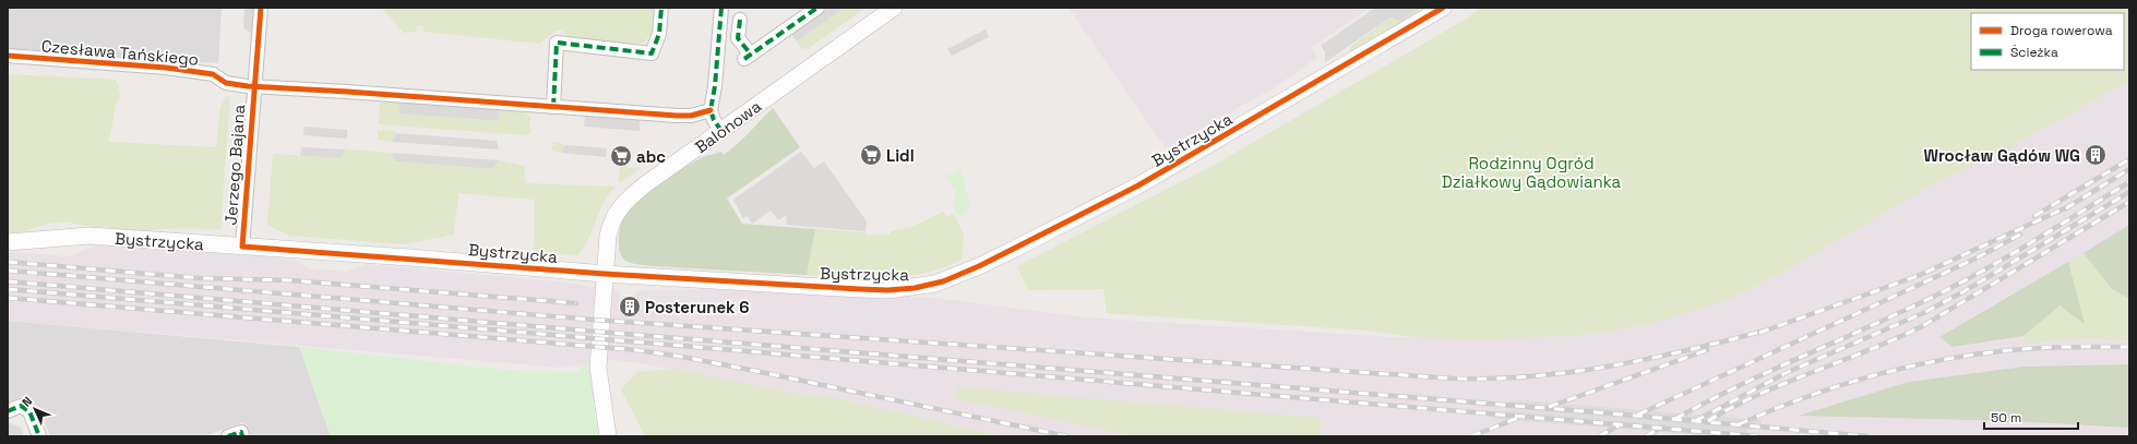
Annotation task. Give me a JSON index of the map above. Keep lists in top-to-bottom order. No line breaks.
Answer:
{"streets":{"street":["Czesława Tańskiego","Balonowa","Bystrzycka","Jerzego Bajana"]},"crossings":[["Czesława Tańskiego","Jerzego Bajana"],["Balonowa","Bystrzycka"],["Bystrzycka","Jerzego Bajana"]],"parks":["Rodzinny Ogród Działkowy Gądowianka"],"places":{"supermarket":["Lidl","abc"],"building":["Wrocław Gądów WG","Posterunek 6"]},"legend":["Droga rowerowa","Ścieżka"],"scale_bar":"50 m","north":"top left"}
